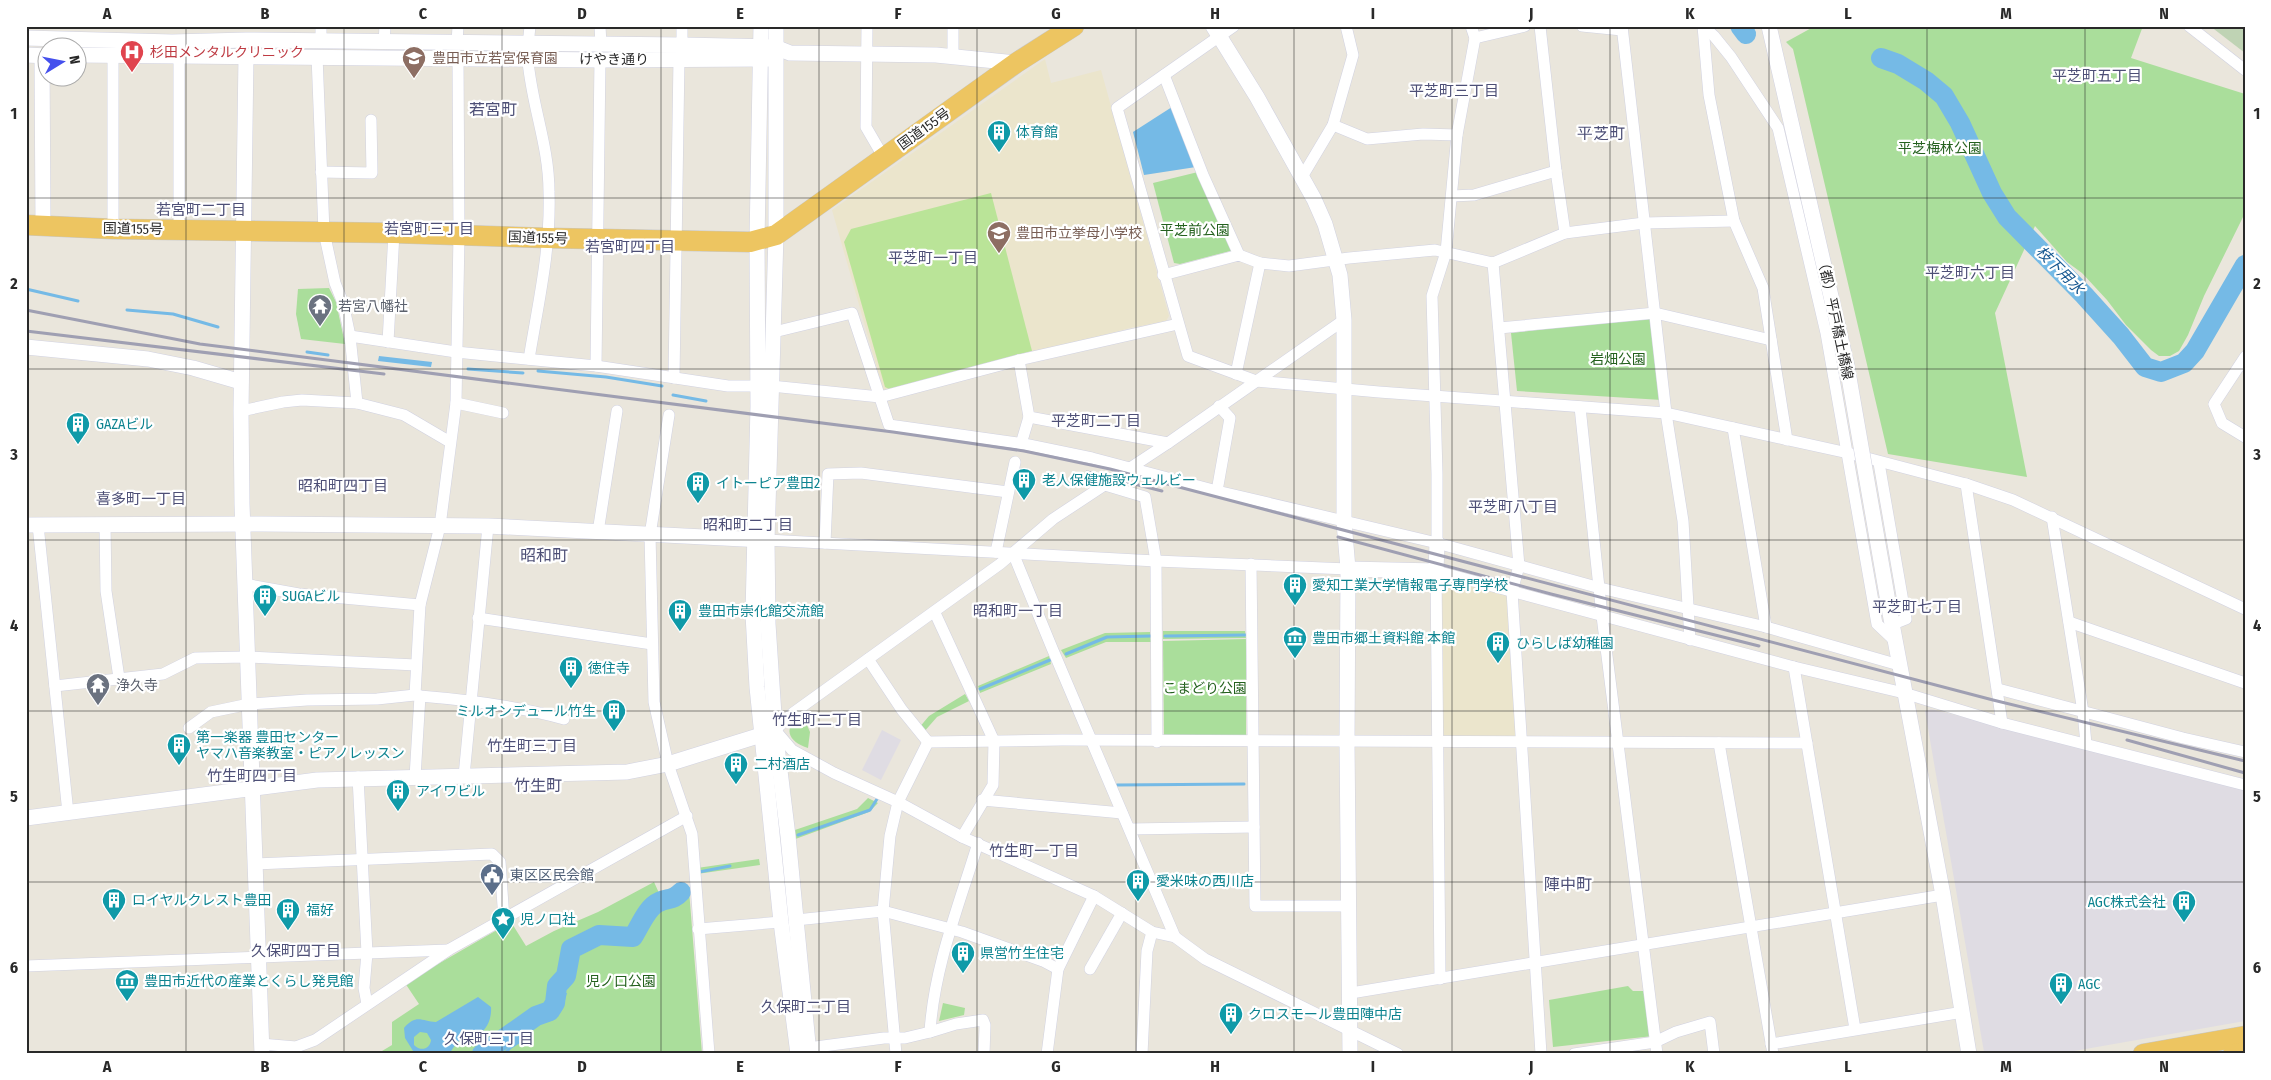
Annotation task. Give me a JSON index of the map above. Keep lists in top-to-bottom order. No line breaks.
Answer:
{"streets":{"highway":["国道155号"],"street":["（都）平戸橋土橋線"]},"districts":["平芝町五丁目","平芝町三丁目","若宮町","平芝町","若宮町二丁目","若宮町三丁目","若宮町四丁目","平芝町一丁目","平芝町六丁目","平芝町二丁目","昭和町四丁目","喜多町一丁目","平芝町八丁目","昭和町二丁目","昭和町","平芝町七丁目","昭和町一丁目","竹生町二丁目","竹生町三丁目","竹生町四丁目","竹生町","竹生町一丁目","陣中町","久保町四丁目","久保町二丁目","久保町三丁目"],"water":["枝下用水"],"parks":["平芝梅林公園","平芝前公園","岩畑公園","こまどり公園","児ノ口公園"],"places":{"hospital":["杉田メンタルクリニック"],"school or university":["豊田市立若宮保育園","豊田市立挙母小学校"],"building":["体育館","GAZAビル","老人保健施設ウェルビー","イトーピア豊田2","愛知工業大学情報電子専門学校","SUGAビル","豊田市崇化館交流館","ひらしば幼稚園","徳住寺","ミルオンデュール竹生","第一楽器 豊田センター ヤマハ音楽教室・ピアノレッスン","二村酒店","アイワビル","愛米味の西川店","ロイヤルクレスト豊田","AGC株式会社","福好","県営竹生住宅","AGC","クロスモール豊田陣中店"],"temple":["若宮八幡社","浄久寺"],"museum":["豊田市郷土資料館 本館","豊田市近代の産業とくらし発見館"],"public building":["東区区民会館"],"place":["児ノ口社"]},"north":"right","grid":{"columns":["A","B","C","D","E","F","G","H","I","J","K","L","M","N"],"rows":["1","2","3","4","5","6"]}}
